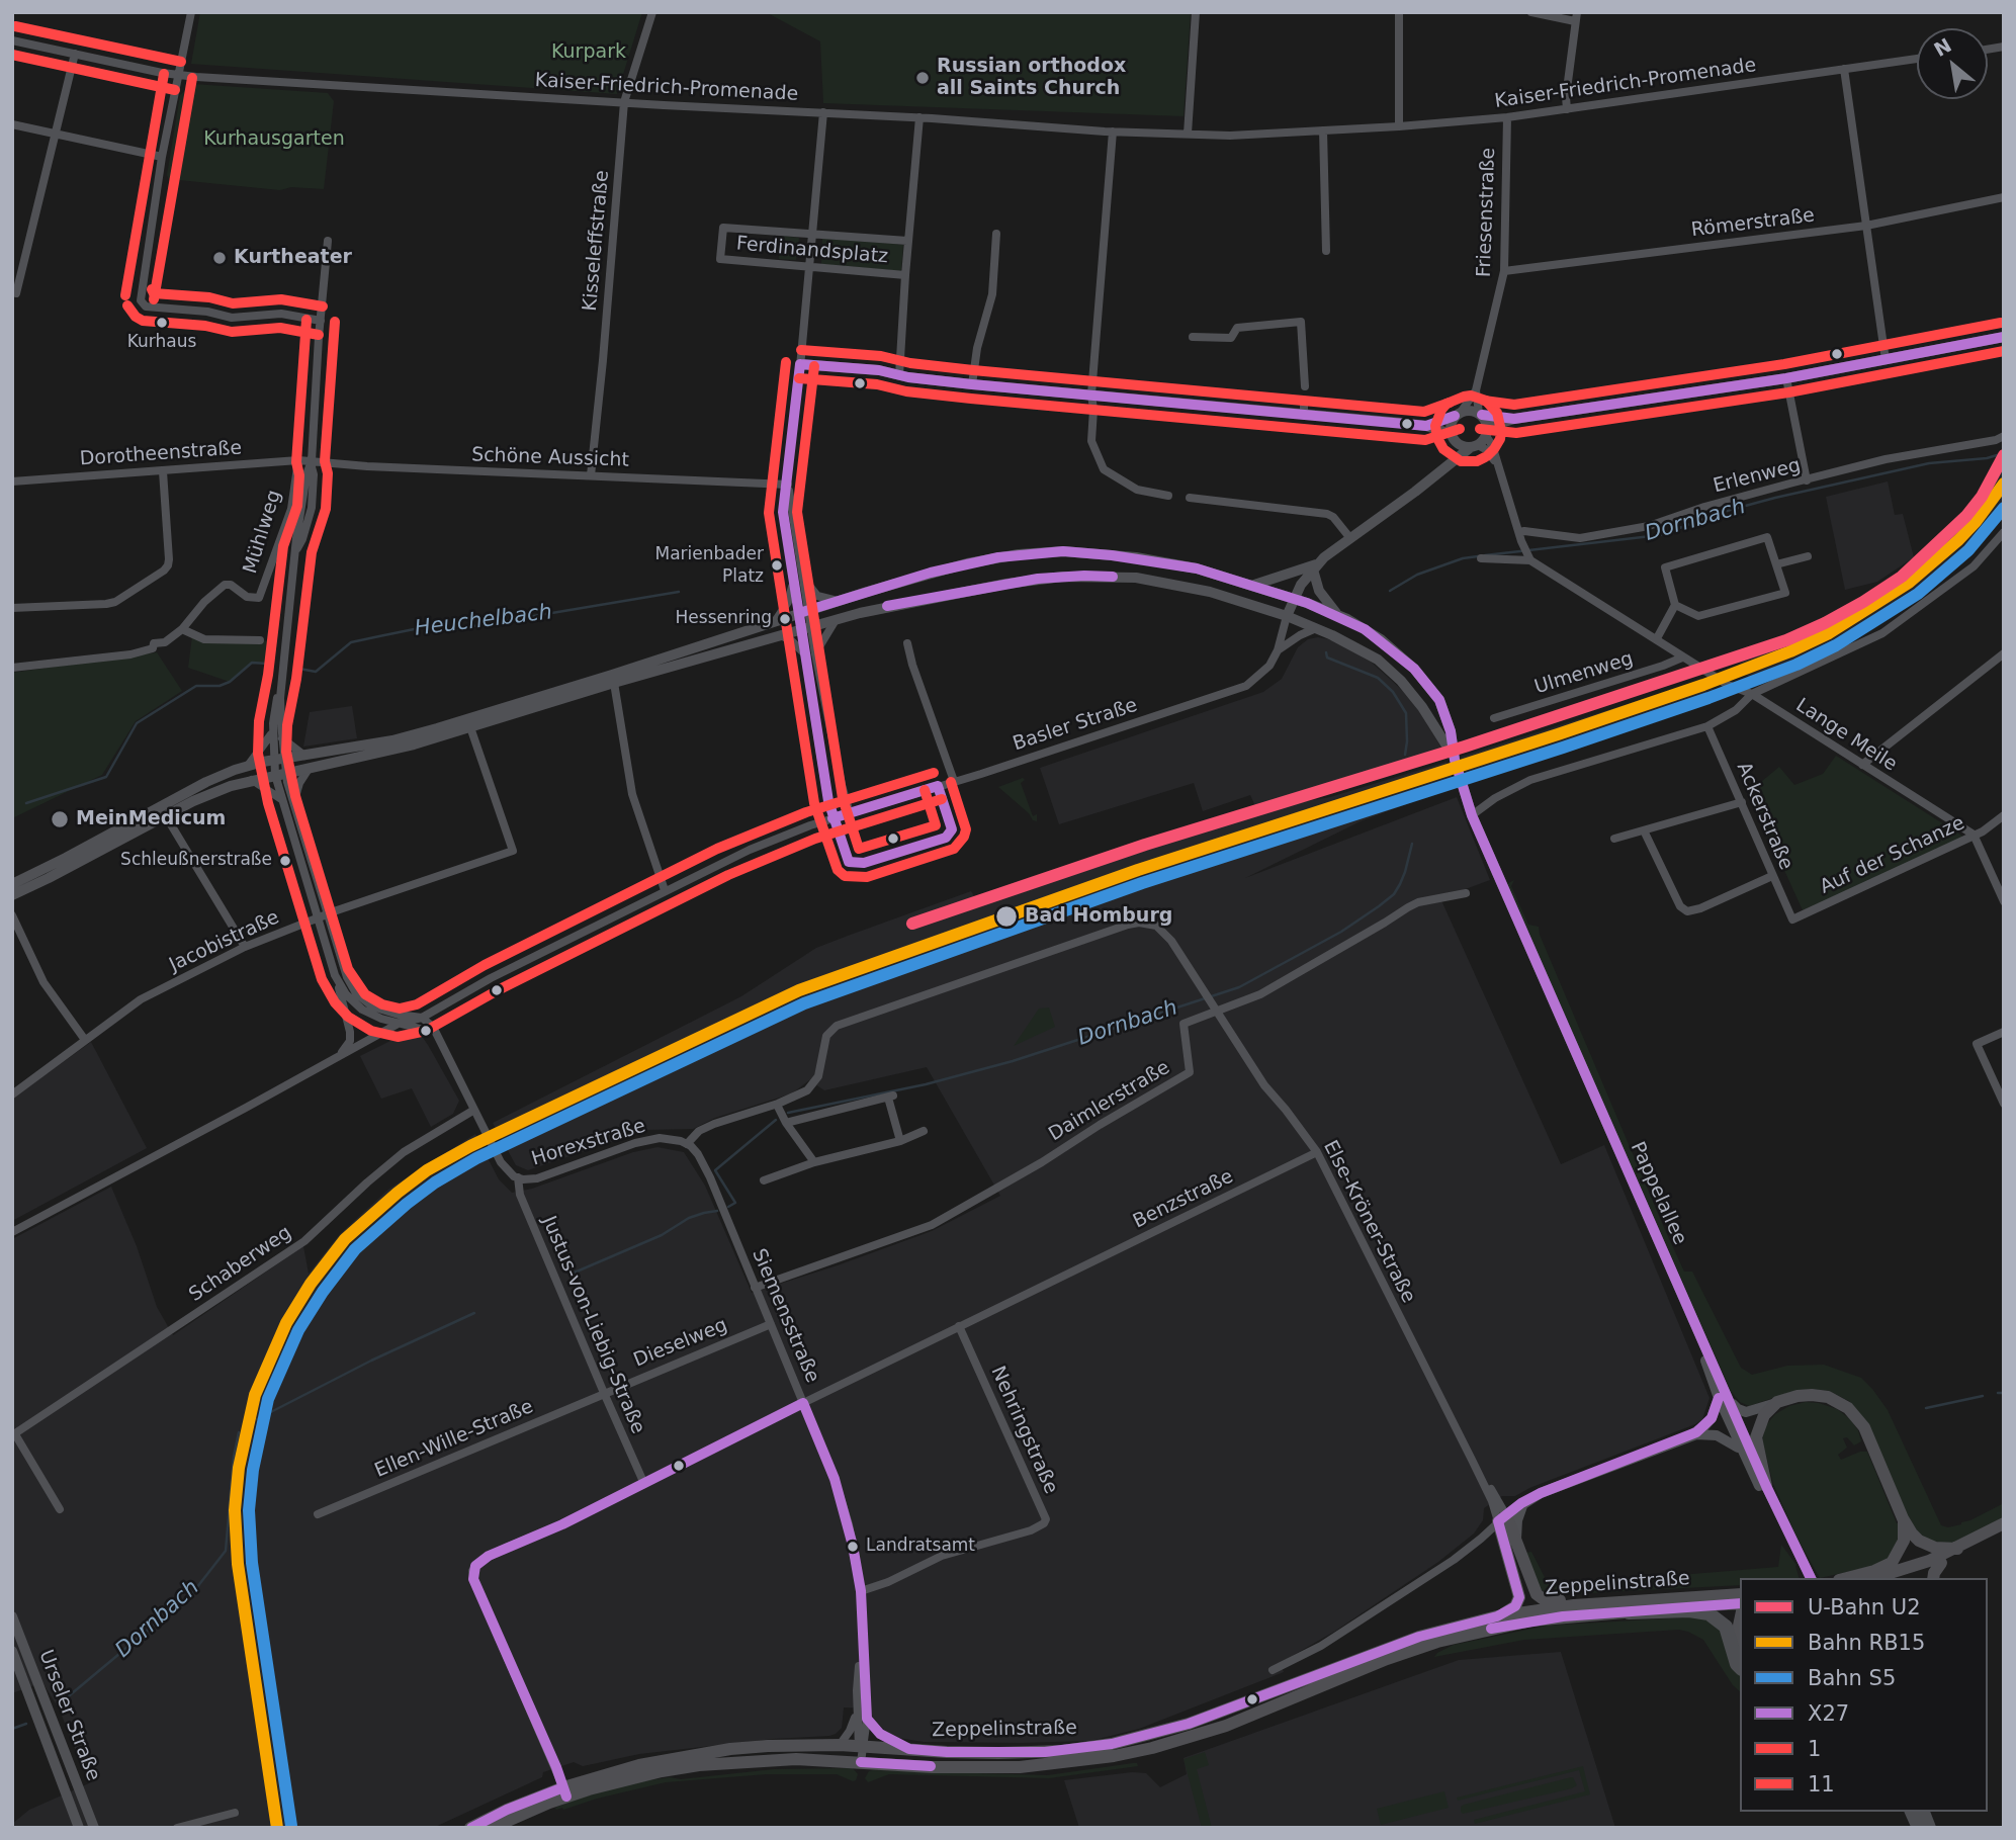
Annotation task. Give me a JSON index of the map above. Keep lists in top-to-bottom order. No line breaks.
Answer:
{"streets":{"main road":["Zeppelinstraße"],"street":["Kaiser-Friedrich-Promenade","Friesenstraße","Römerstraße","Kisseleffstraße","Ferdinandsplatz","Dorotheenstraße","Schöne Aussicht","Erlenweg","Mühlweg","Ulmenweg","Basler Straße","Lange Meile","Ackerstraße","Auf der Schanze","Jacobistraße","Daimlerstraße","Horexstraße","Pappelallee","Benzstraße","Else-Kröner-Straße","Schaberweg","Siemensstraße","Justus-von-Liebig-Straße","Dieselweg","Nehringstraße","Ellen-Wille-Straße","Urseler Straße"]},"crossings":[["Kaiser-Friedrich-Promenade","Friesenstraße"],["Kaiser-Friedrich-Promenade","Kisseleffstraße"],["Friesenstraße","Römerstraße"],["Kisseleffstraße","Schöne Aussicht"],["Dorotheenstraße","Schöne Aussicht"],["Dorotheenstraße","Mühlweg"],["Ulmenweg","Lange Meile"],["Lange Meile","Auf der Schanze"],["Ackerstraße","Auf der Schanze"],["Daimlerstraße","Else-Kröner-Straße"],["Daimlerstraße","Siemensstraße"],["Horexstraße","Schaberweg"],["Horexstraße","Siemensstraße"],["Horexstraße","Justus-von-Liebig-Straße"],["Benzstraße","Else-Kröner-Straße"],["Benzstraße","Siemensstraße"],["Benzstraße","Justus-von-Liebig-Straße"],["Benzstraße","Nehringstraße"],["Benzstraße","Zeppelinstraße"],["Siemensstraße","Dieselweg"],["Siemensstraße","Nehringstraße"],["Siemensstraße","Zeppelinstraße"],["Justus-von-Liebig-Straße","Dieselweg"],["Justus-von-Liebig-Straße","Ellen-Wille-Straße"],["Dieselweg","Ellen-Wille-Straße"]],"water":["Dornbach","Heuchelbach"],"parks":["Kurpark","Kurhausgarten"],"places":["Russian orthodox all Saints Church","Kurtheater","Kurhaus","Marienbader Platz","Hessenring","MeinMedicum","Schleußnerstraße","Bad Homburg","Landratsamt"],"lines":["transit line 11","transit line 1","transit line X27","metro line U2","rail line RB15","rail line S5"],"legend":["U-Bahn U2","Bahn RB15","Bahn S5","X27","1","11"],"north":"top left"}
